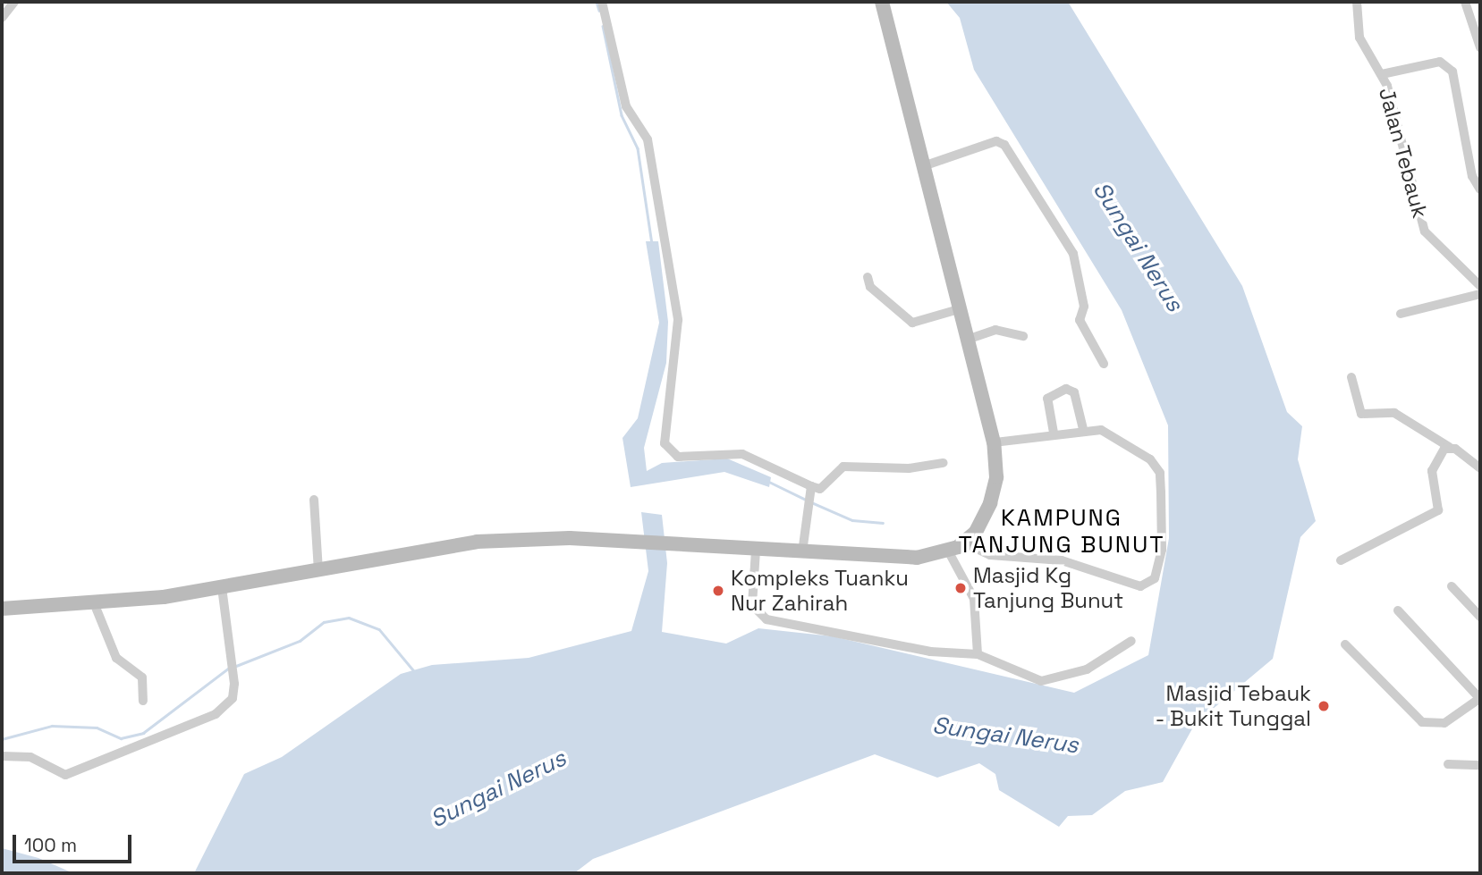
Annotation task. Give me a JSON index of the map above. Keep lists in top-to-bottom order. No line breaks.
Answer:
{"streets":{"street":["Jalan Tebauk"]},"districts":["KAMPUNG TANJUNG BUNUT"],"water":["Sungai Nerus"],"places":["Masjid Kg Tanjung Bunut","Kompleks Tuanku Nur Zahirah","Masjid Tebauk - Bukit Tunggal"],"scale_bar":"100 m"}
